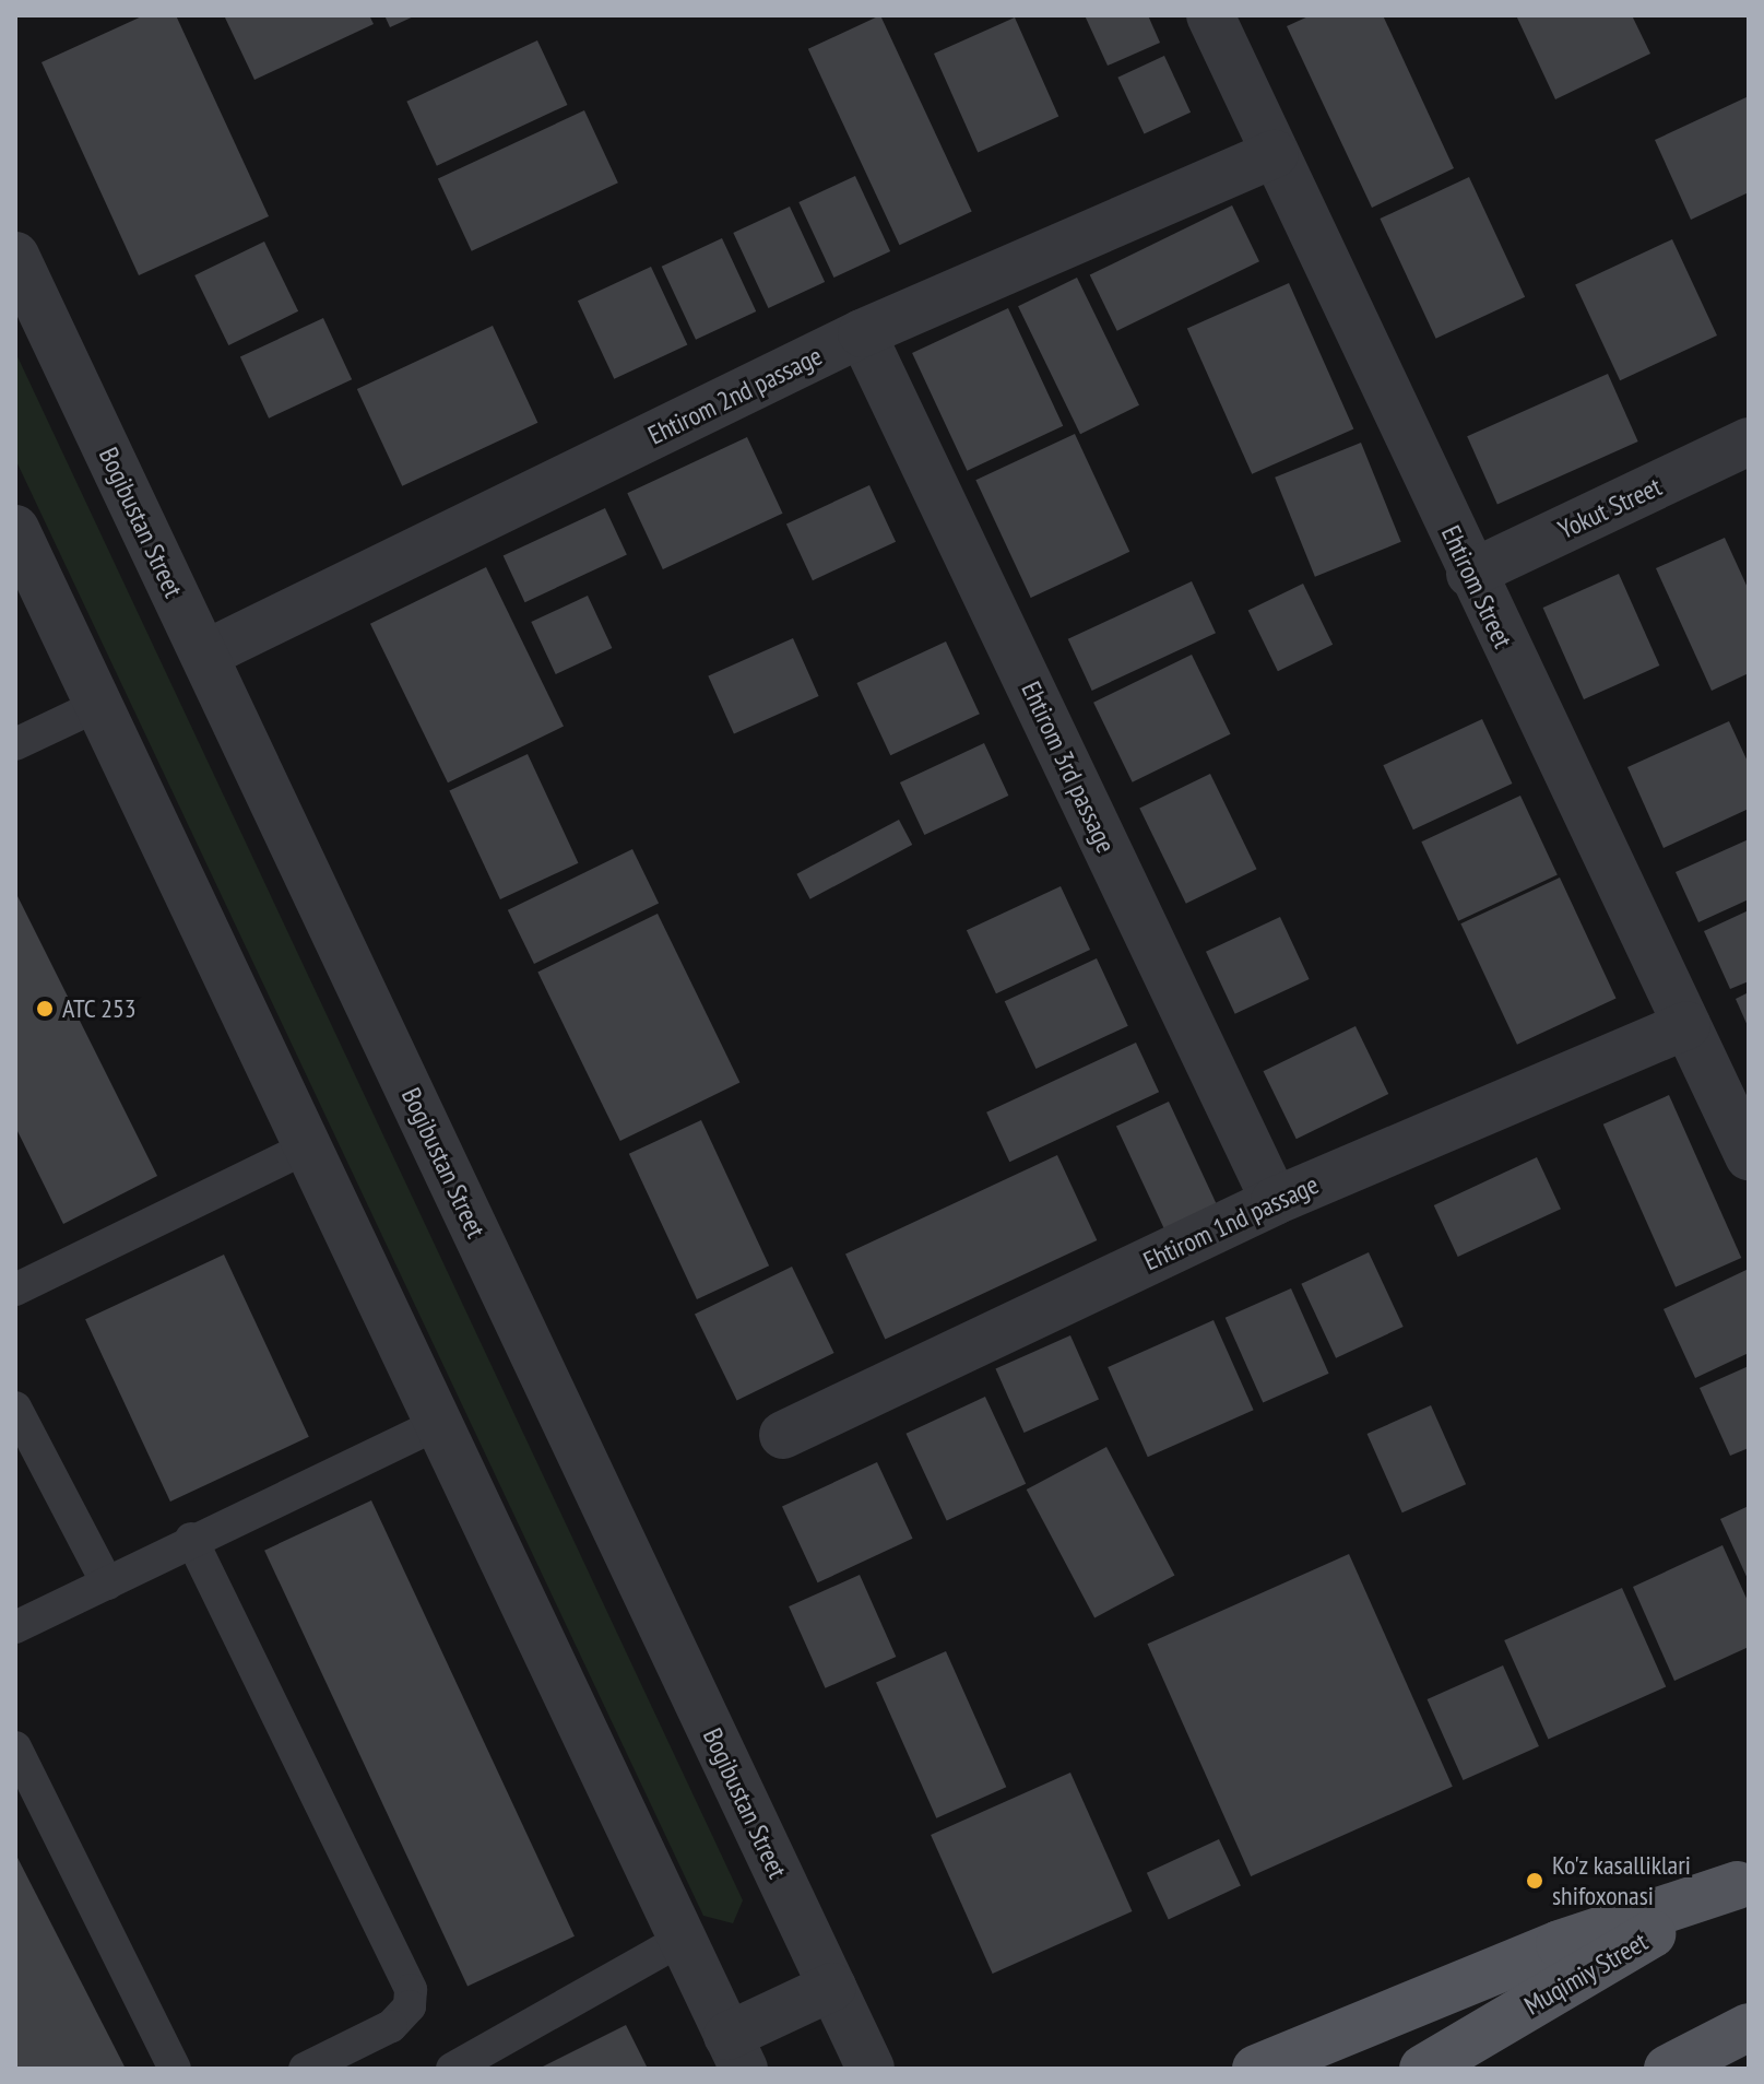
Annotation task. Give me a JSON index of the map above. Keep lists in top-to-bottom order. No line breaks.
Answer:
{"streets":{"main road":["Muqimiy Street"],"street":["Ehtirom 2nd passage","Yokut Street","Bogibustan Street","Ehtirom Street","Ehtirom 3rd passage","Ehtirom 1nd passage"]},"crossings":[["Ehtirom 2nd passage","Bogibustan Street"],["Ehtirom 2nd passage","Ehtirom Street"],["Ehtirom 2nd passage","Ehtirom 3rd passage"],["Yokut Street","Ehtirom Street"],["Ehtirom Street","Ehtirom 1nd passage"],["Ehtirom 3rd passage","Ehtirom 1nd passage"]],"places":["АТС 253","Ko'z kasalliklari shifoxonasi"]}
